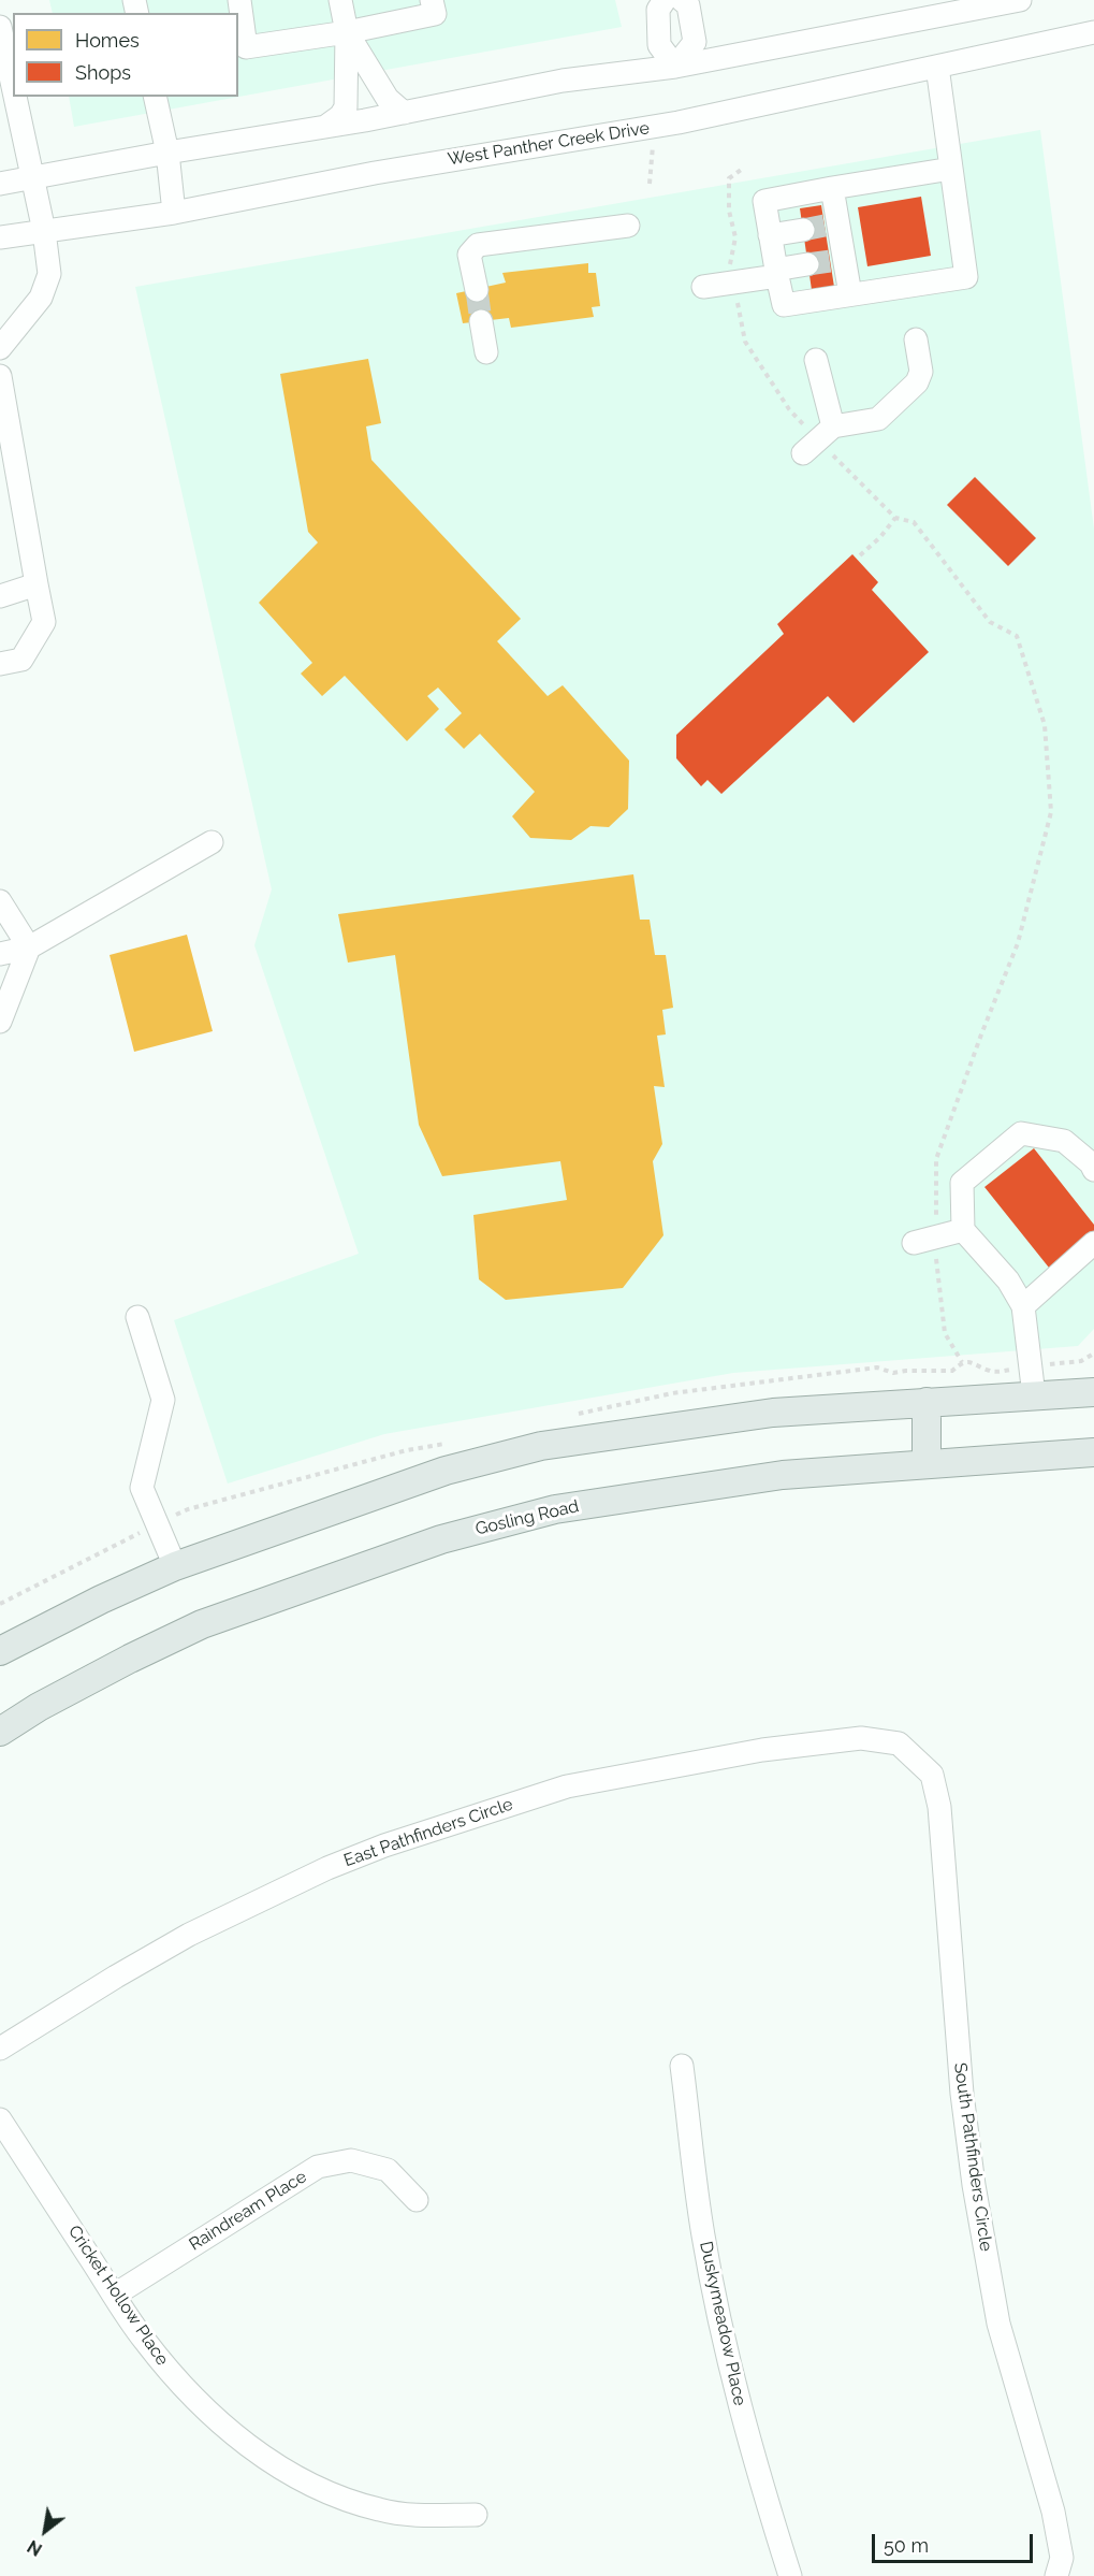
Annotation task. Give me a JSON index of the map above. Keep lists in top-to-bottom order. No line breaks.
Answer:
{"streets":{"main road":["Gosling Road"],"street":["West Panther Creek Drive","East Pathfinders Circle","South Pathfinders Circle","Raindream Place","Cricket Hollow Place","Duskymeadow Place"]},"crossings":[["East Pathfinders Circle","South Pathfinders Circle"],["Raindream Place","Cricket Hollow Place"]],"legend":["Homes","Shops"],"scale_bar":"50 m","north":"bottom left"}
